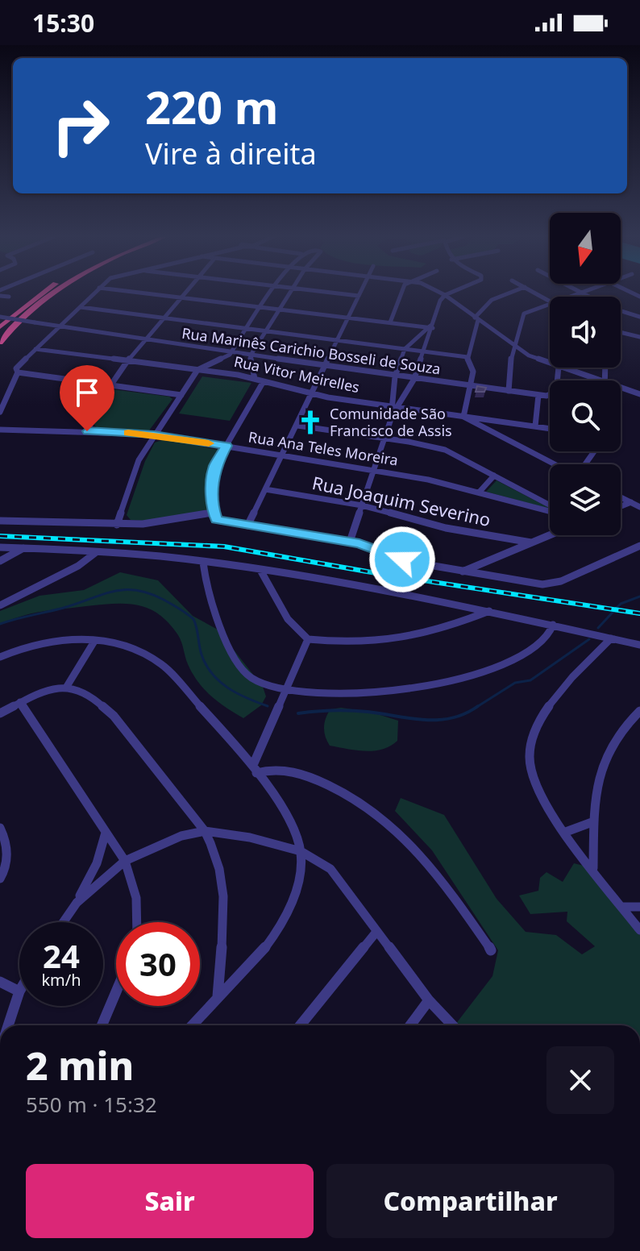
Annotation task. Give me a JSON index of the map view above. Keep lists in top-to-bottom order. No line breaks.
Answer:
{"streets":{"street":["Rua Marinês Carichio Bosseli de Souza","Rua Vitor Meirelles","Rua Ana Teles Moreira","Rua Joaquim Severino"]},"places":{"church":["Comunidade São Francisco de Assis"]},"north":"bottom","page":{"status":"15:30","turn":["220 m","Vire à direita"],"speed":"24 km/h","limit":"30","heading":["2 min","550 m · 15:32"],"buttons":["Sair","Compartilhar"]}}
